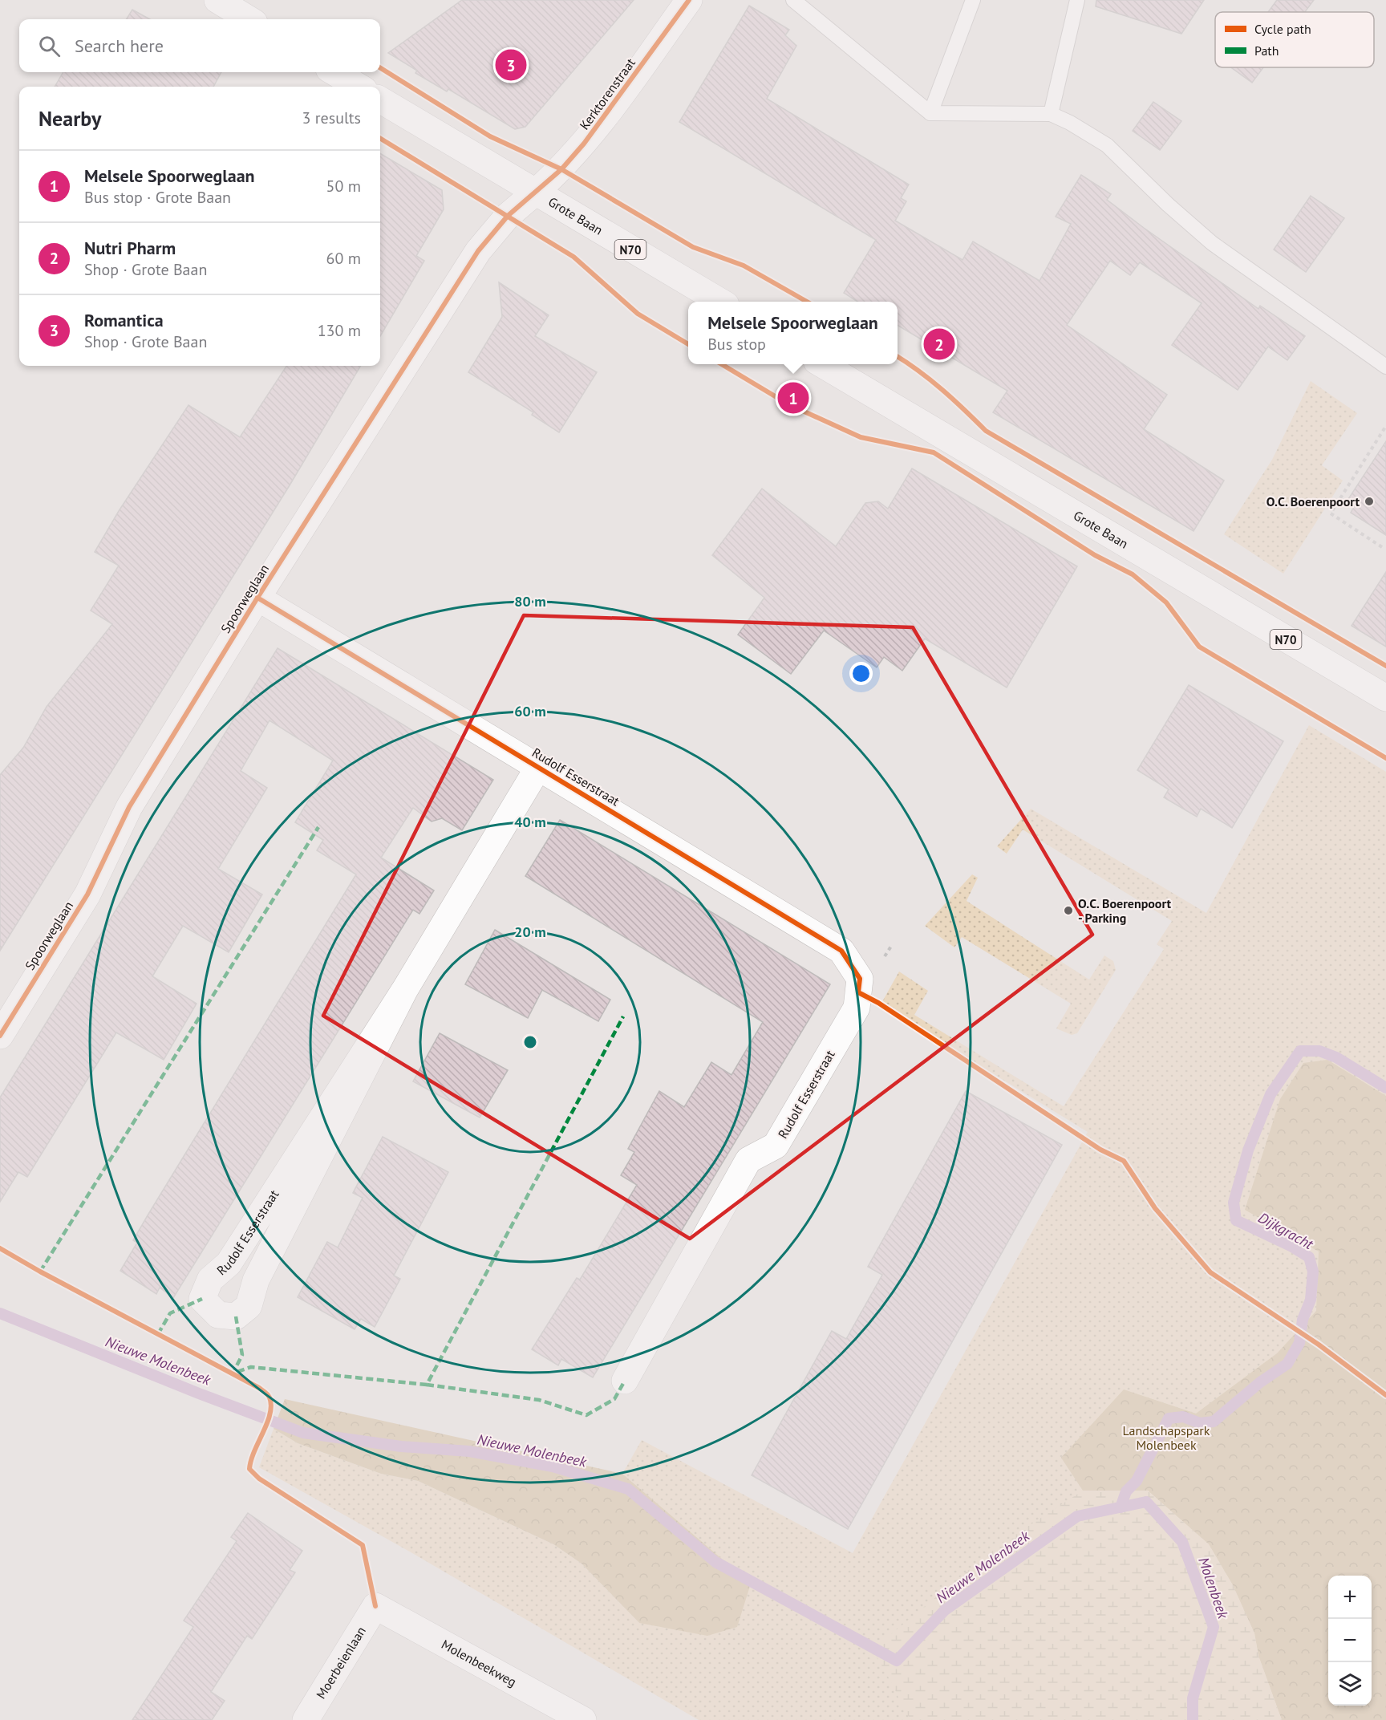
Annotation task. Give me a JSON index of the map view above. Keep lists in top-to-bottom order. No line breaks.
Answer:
{"streets":{"street":["Kerktorenstraat","Grote Baan","N70","Spoorweglaan","Rudolf Esserstraat","Moerbeienlaan","Molenbeekweg"]},"crossings":[["Kerktorenstraat","Grote Baan"],["Kerktorenstraat","Spoorweglaan"],["Grote Baan","Spoorweglaan"],["Spoorweglaan","Rudolf Esserstraat"],["Moerbeienlaan","Molenbeekweg"]],"water":["Dijkgracht","Nieuwe Molenbeek","Molenbeek"],"parks":["Landschapspark Molenbeek"],"places":["O.C. Boerenpoort","O.C. Boerenpoort - Parking"],"legend":["Cycle path","Path"],"page":{"search":"Search here","pins":["3","2","1"],"heading":["Nearby","3 results"],"list":[{"mark":"1","name":"Melsele Spoorweglaan","note":"Bus stop · Grote Baan","value":"50 m"},{"mark":"2","name":"Nutri Pharm","note":"Shop · Grote Baan","value":"60 m"},{"mark":"3","name":"Romantica","note":"Shop · Grote Baan","value":"130 m"}],"popup":["Melsele Spoorweglaan","Bus stop"],"map_buttons":["+","−"]},"rings":["80 m","60 m","40 m","20 m"]}
